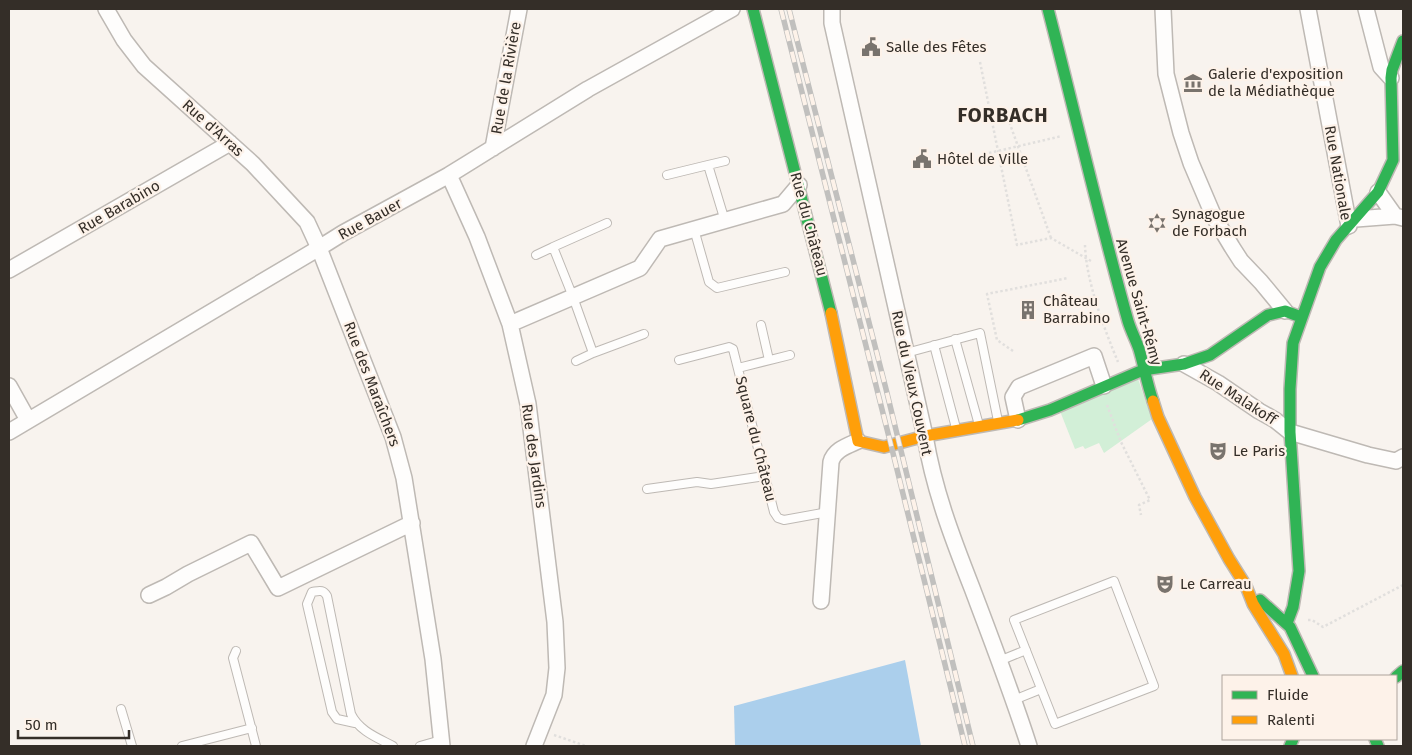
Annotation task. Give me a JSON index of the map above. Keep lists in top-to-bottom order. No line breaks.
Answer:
{"streets":{"street":["Rue de la Rivière","Rue d'Arras","Rue Nationale","Rue Barabino","Rue Bauer","Rue du Château","Avenue Saint-Rémy","Rue du Vieux Couvent","Rue des Maraîchers","Rue Malakoff","Rue des Jardins"],"lane":["Square du Château"]},"crossings":[["Rue de la Rivière","Rue Bauer"],["Rue d'Arras","Rue Barabino"],["Rue d'Arras","Rue Bauer"],["Rue d'Arras","Rue des Maraîchers"],["Rue Nationale","Avenue Saint-Rémy"],["Rue Nationale","Rue Malakoff"],["Rue Bauer","Rue des Maraîchers"],["Rue Bauer","Rue des Jardins"]],"districts":["FORBACH"],"places":{"public building":["Salle des Fêtes","Hôtel de Ville"],"museum":["Galerie d'exposition de la Médiathèque"],"synagogue":["Synagogue de Forbach"],"building":["Château Barrabino"],"theatre":["Le Paris","Le Carreau"]},"legend":["Fluide","Ralenti"],"scale_bar":"50 m"}
